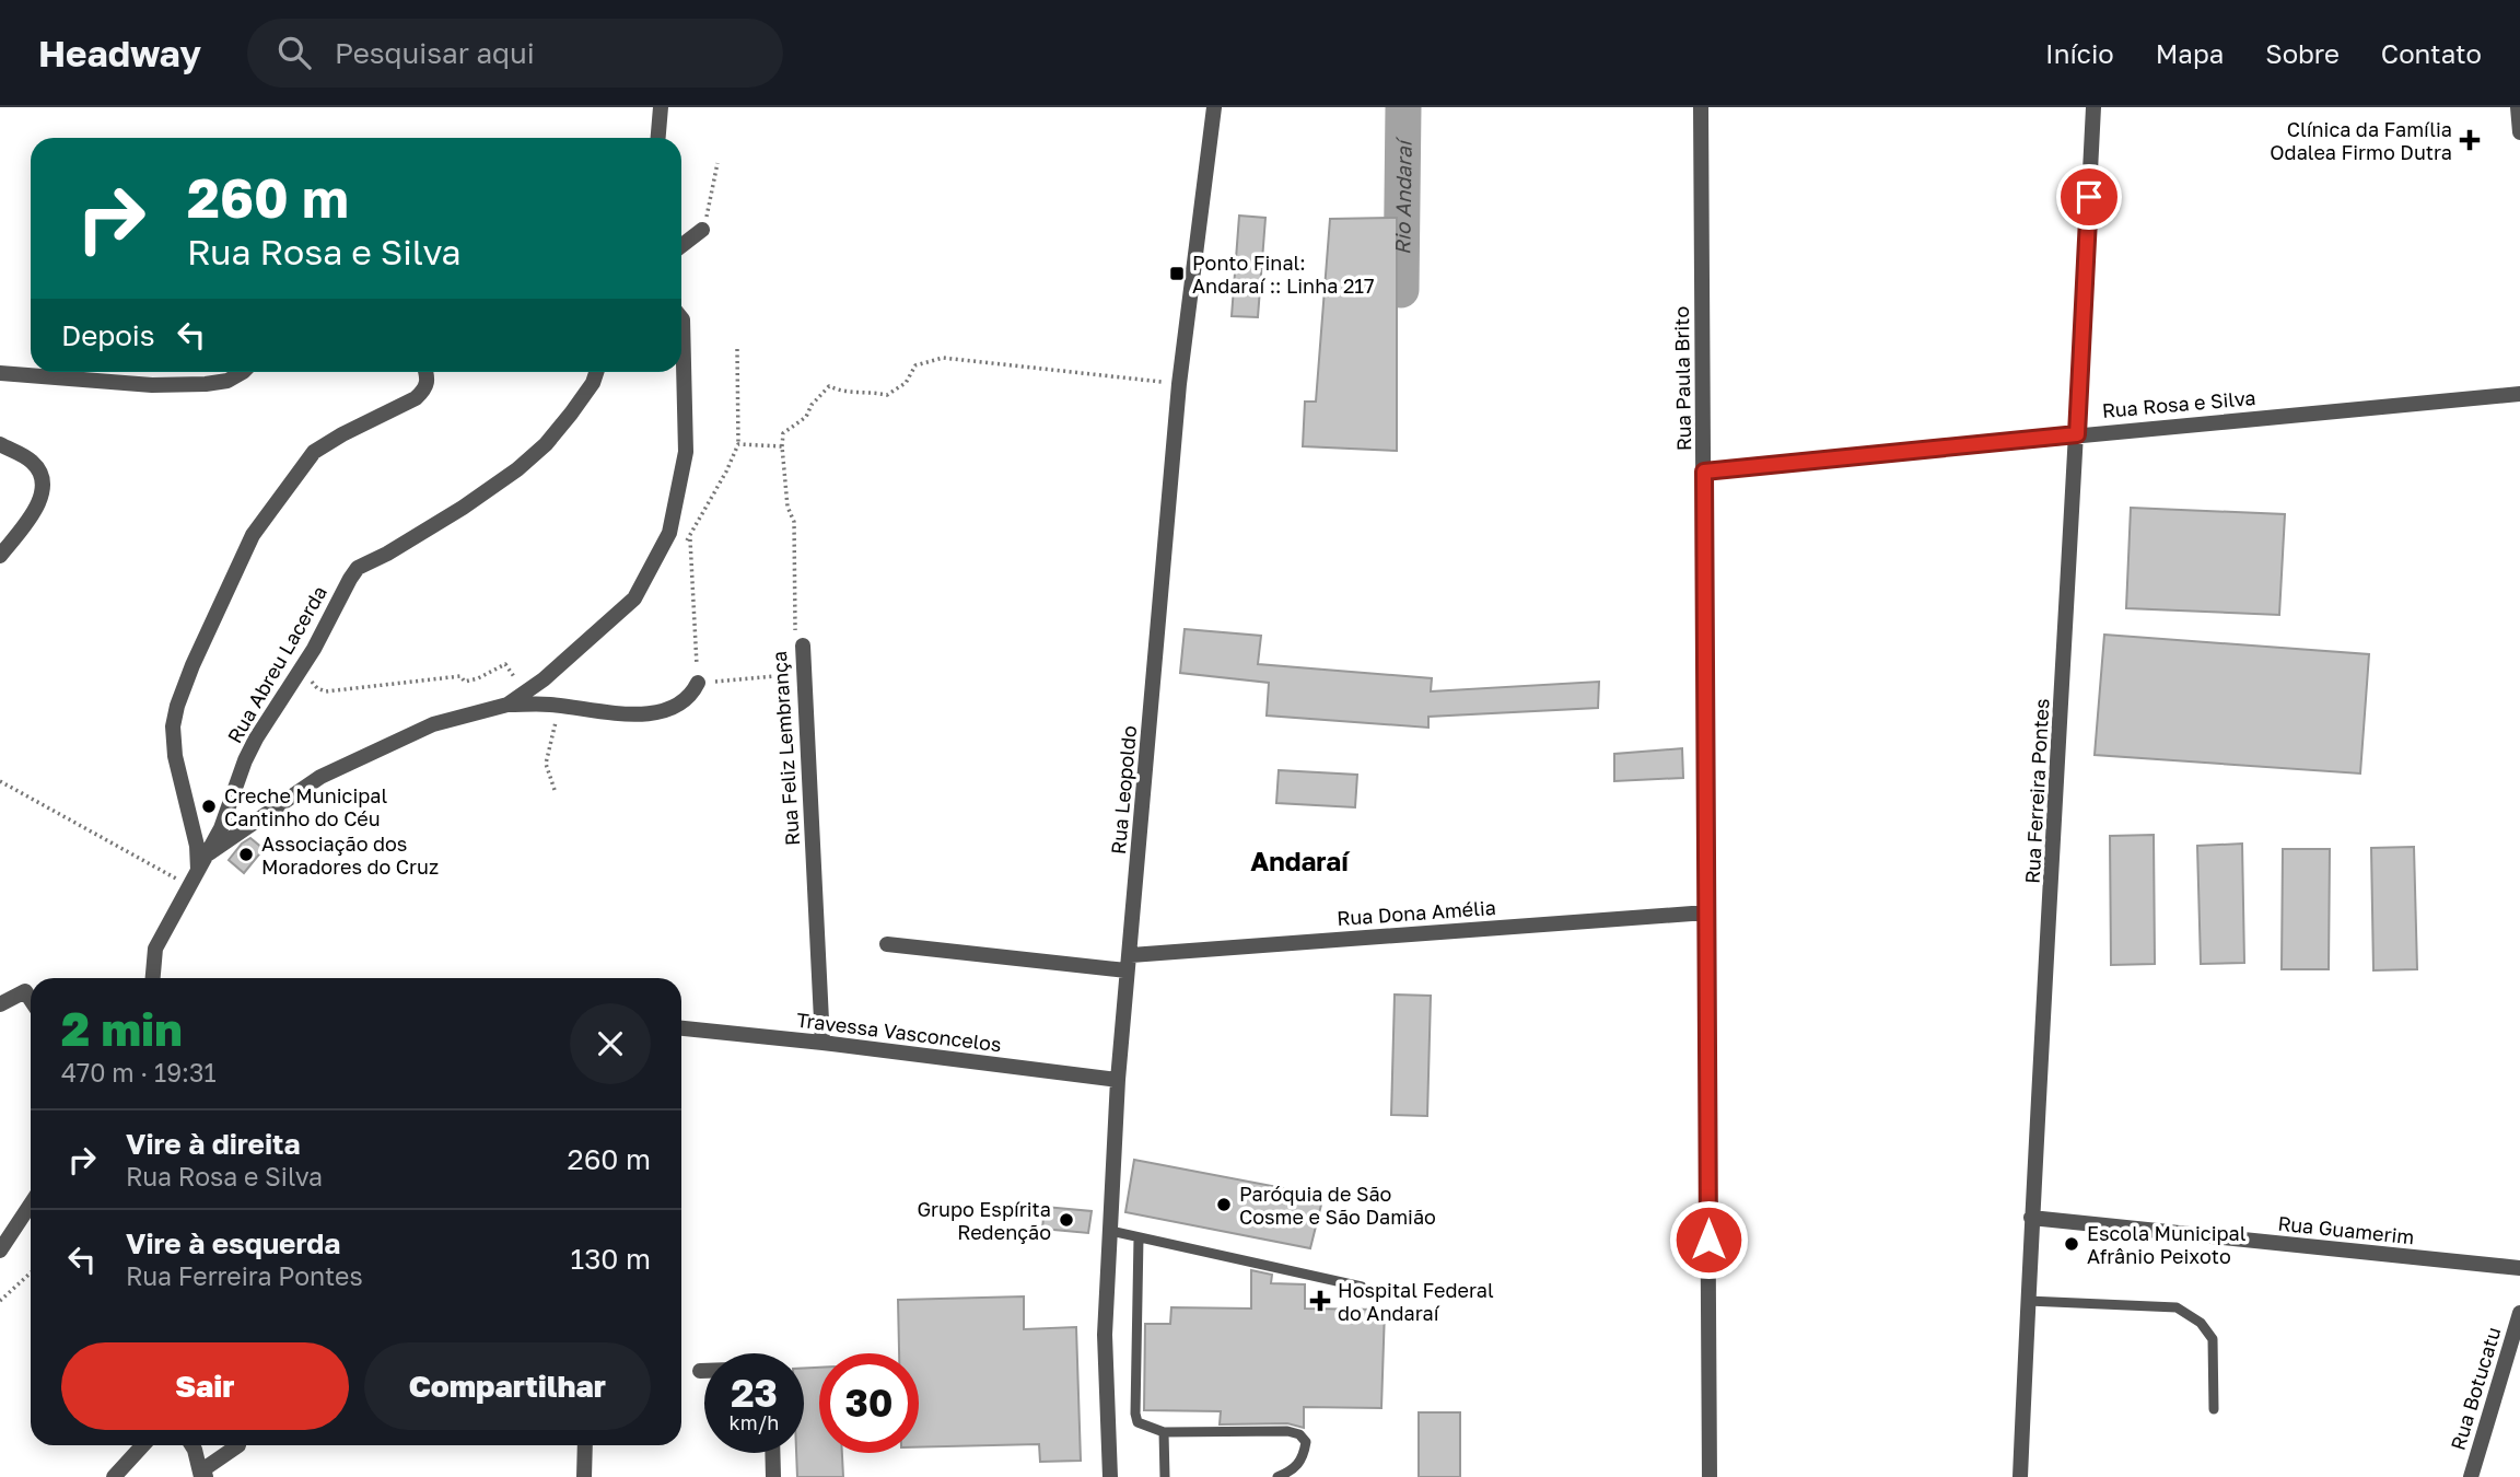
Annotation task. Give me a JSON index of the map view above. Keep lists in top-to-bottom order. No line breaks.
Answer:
{"streets":{"street":["Rua Paula Brito","Rua Rosa e Silva","Rua Abreu Lacerda","Rua Feliz Lembrança","Rua Leopoldo","Rua Ferreira Pontes","Rua Dona Amélia","Travessa Vasconcelos","Rua Guamerim","Rua Botucatu"]},"crossings":[["Rua Paula Brito","Rua Rosa e Silva"],["Rua Paula Brito","Rua Dona Amélia"],["Rua Rosa e Silva","Rua Ferreira Pontes"],["Rua Feliz Lembrança","Travessa Vasconcelos"],["Rua Leopoldo","Rua Dona Amélia"],["Rua Leopoldo","Travessa Vasconcelos"],["Rua Ferreira Pontes","Rua Guamerim"]],"districts":["Andaraí"],"water":["Rio Andaraí"],"places":{"health":["Clínica da Família Odalea Firmo Dutra","Hospital Federal do Andaraí"],"transit":["Ponto Final: Andaraí :: Linha 217"],"other":["Creche Municipal Cantinho do Céu","Associação dos Moradores do Cruz","Paróquia de São Cosme e São Damião","Grupo Espírita Redenção","Escola Municipal Afrânio Peixoto"]},"page":{"header":"Headway","search":"Pesquisar aqui","nav":["Início","Mapa","Sobre","Contato"],"turn":["260 m","Rua Rosa e Silva"],"then":"Depois","heading":["2 min","470 m · 19:31"],"list":[{"name":"Vire à direita","note":"Rua Rosa e Silva","value":"260 m"},{"name":"Vire à esquerda","note":"Rua Ferreira Pontes","value":"130 m"}],"buttons":["Sair","Compartilhar"],"speed":"23 km/h","limit":"30"}}
